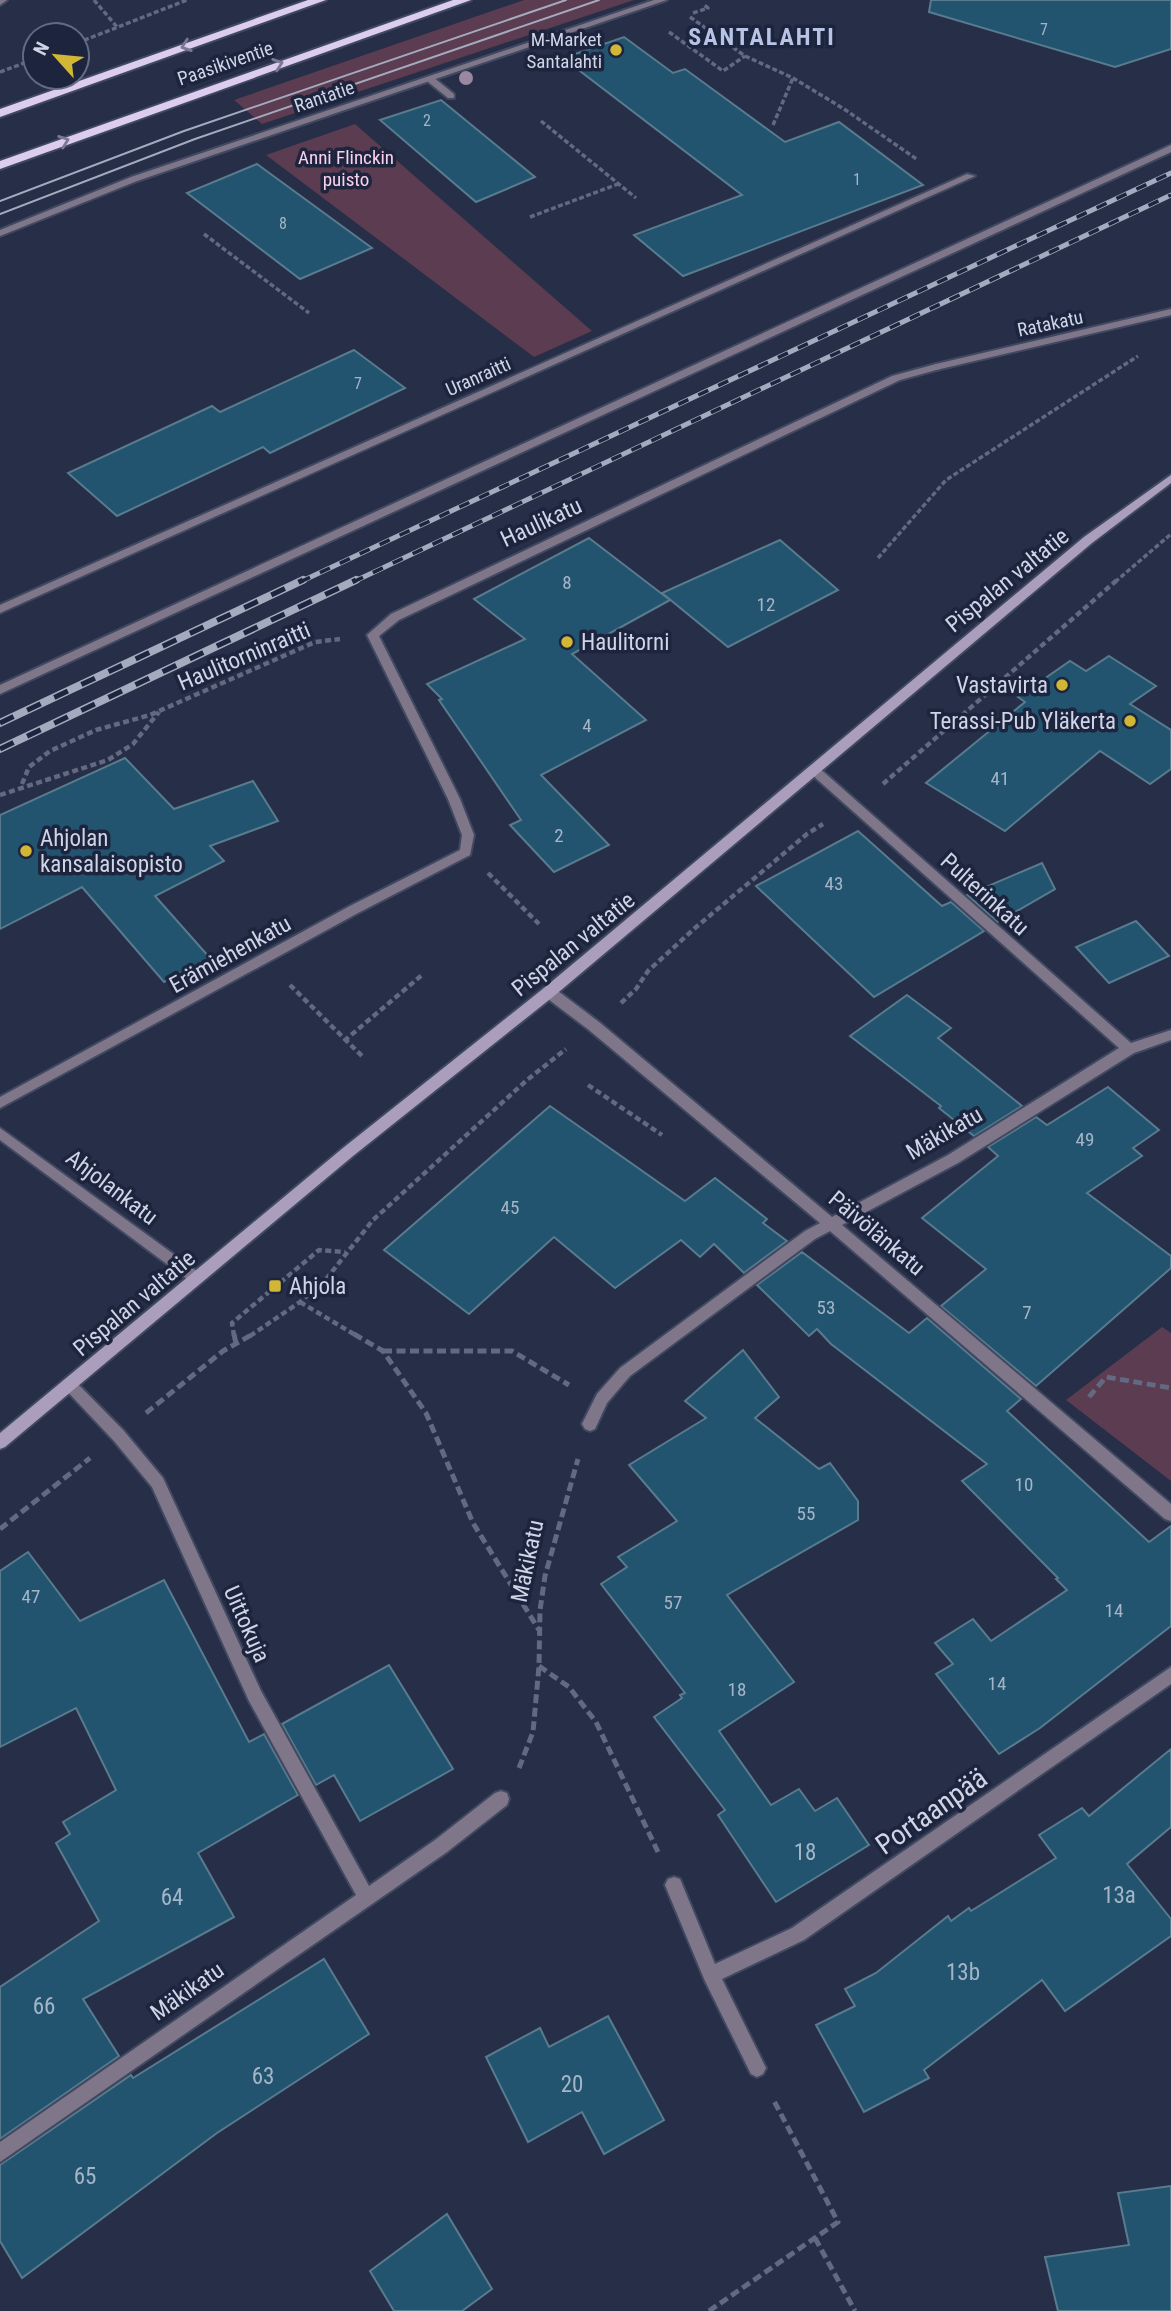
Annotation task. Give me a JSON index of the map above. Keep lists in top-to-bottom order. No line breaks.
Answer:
{"streets":{"highway":["Paasikiventie"],"main road":["Pispalan valtatie"],"street":["Rantatie","Ratakatu","Uranraitti","Haulikatu","Pulterinkatu","Erämiehenkatu","Mäkikatu","Ahjolankatu","Päivölänkatu","Uittokuja","Portaanpää"],"path":["Haulitorninraitti"]},"crossings":[["Ratakatu","Haulikatu"],["Haulikatu","Haulitorninraitti"],["Pispalan valtatie","Pulterinkatu"],["Pispalan valtatie","Ahjolankatu"],["Pispalan valtatie","Päivölänkatu"],["Pispalan valtatie","Uittokuja"],["Pulterinkatu","Mäkikatu"],["Mäkikatu","Päivölänkatu"],["Mäkikatu","Uittokuja"]],"districts":["SANTALAHTI"],"parks":["Anni Flinckin puisto"],"places":{"other":["M-Market Santalahti","Haulitorni","Vastavirta","Terassi-Pub Yläkerta","Ahjolan kansalaisopisto"],"transit":["Ahjola"]},"house_numbers":["7","2","1","8","7","8","12","4","41","2","43","49","45","53","7","10","55","47","57","14","14","18","18","13a","64","13b","66","63","20","65"],"north":"top left"}
